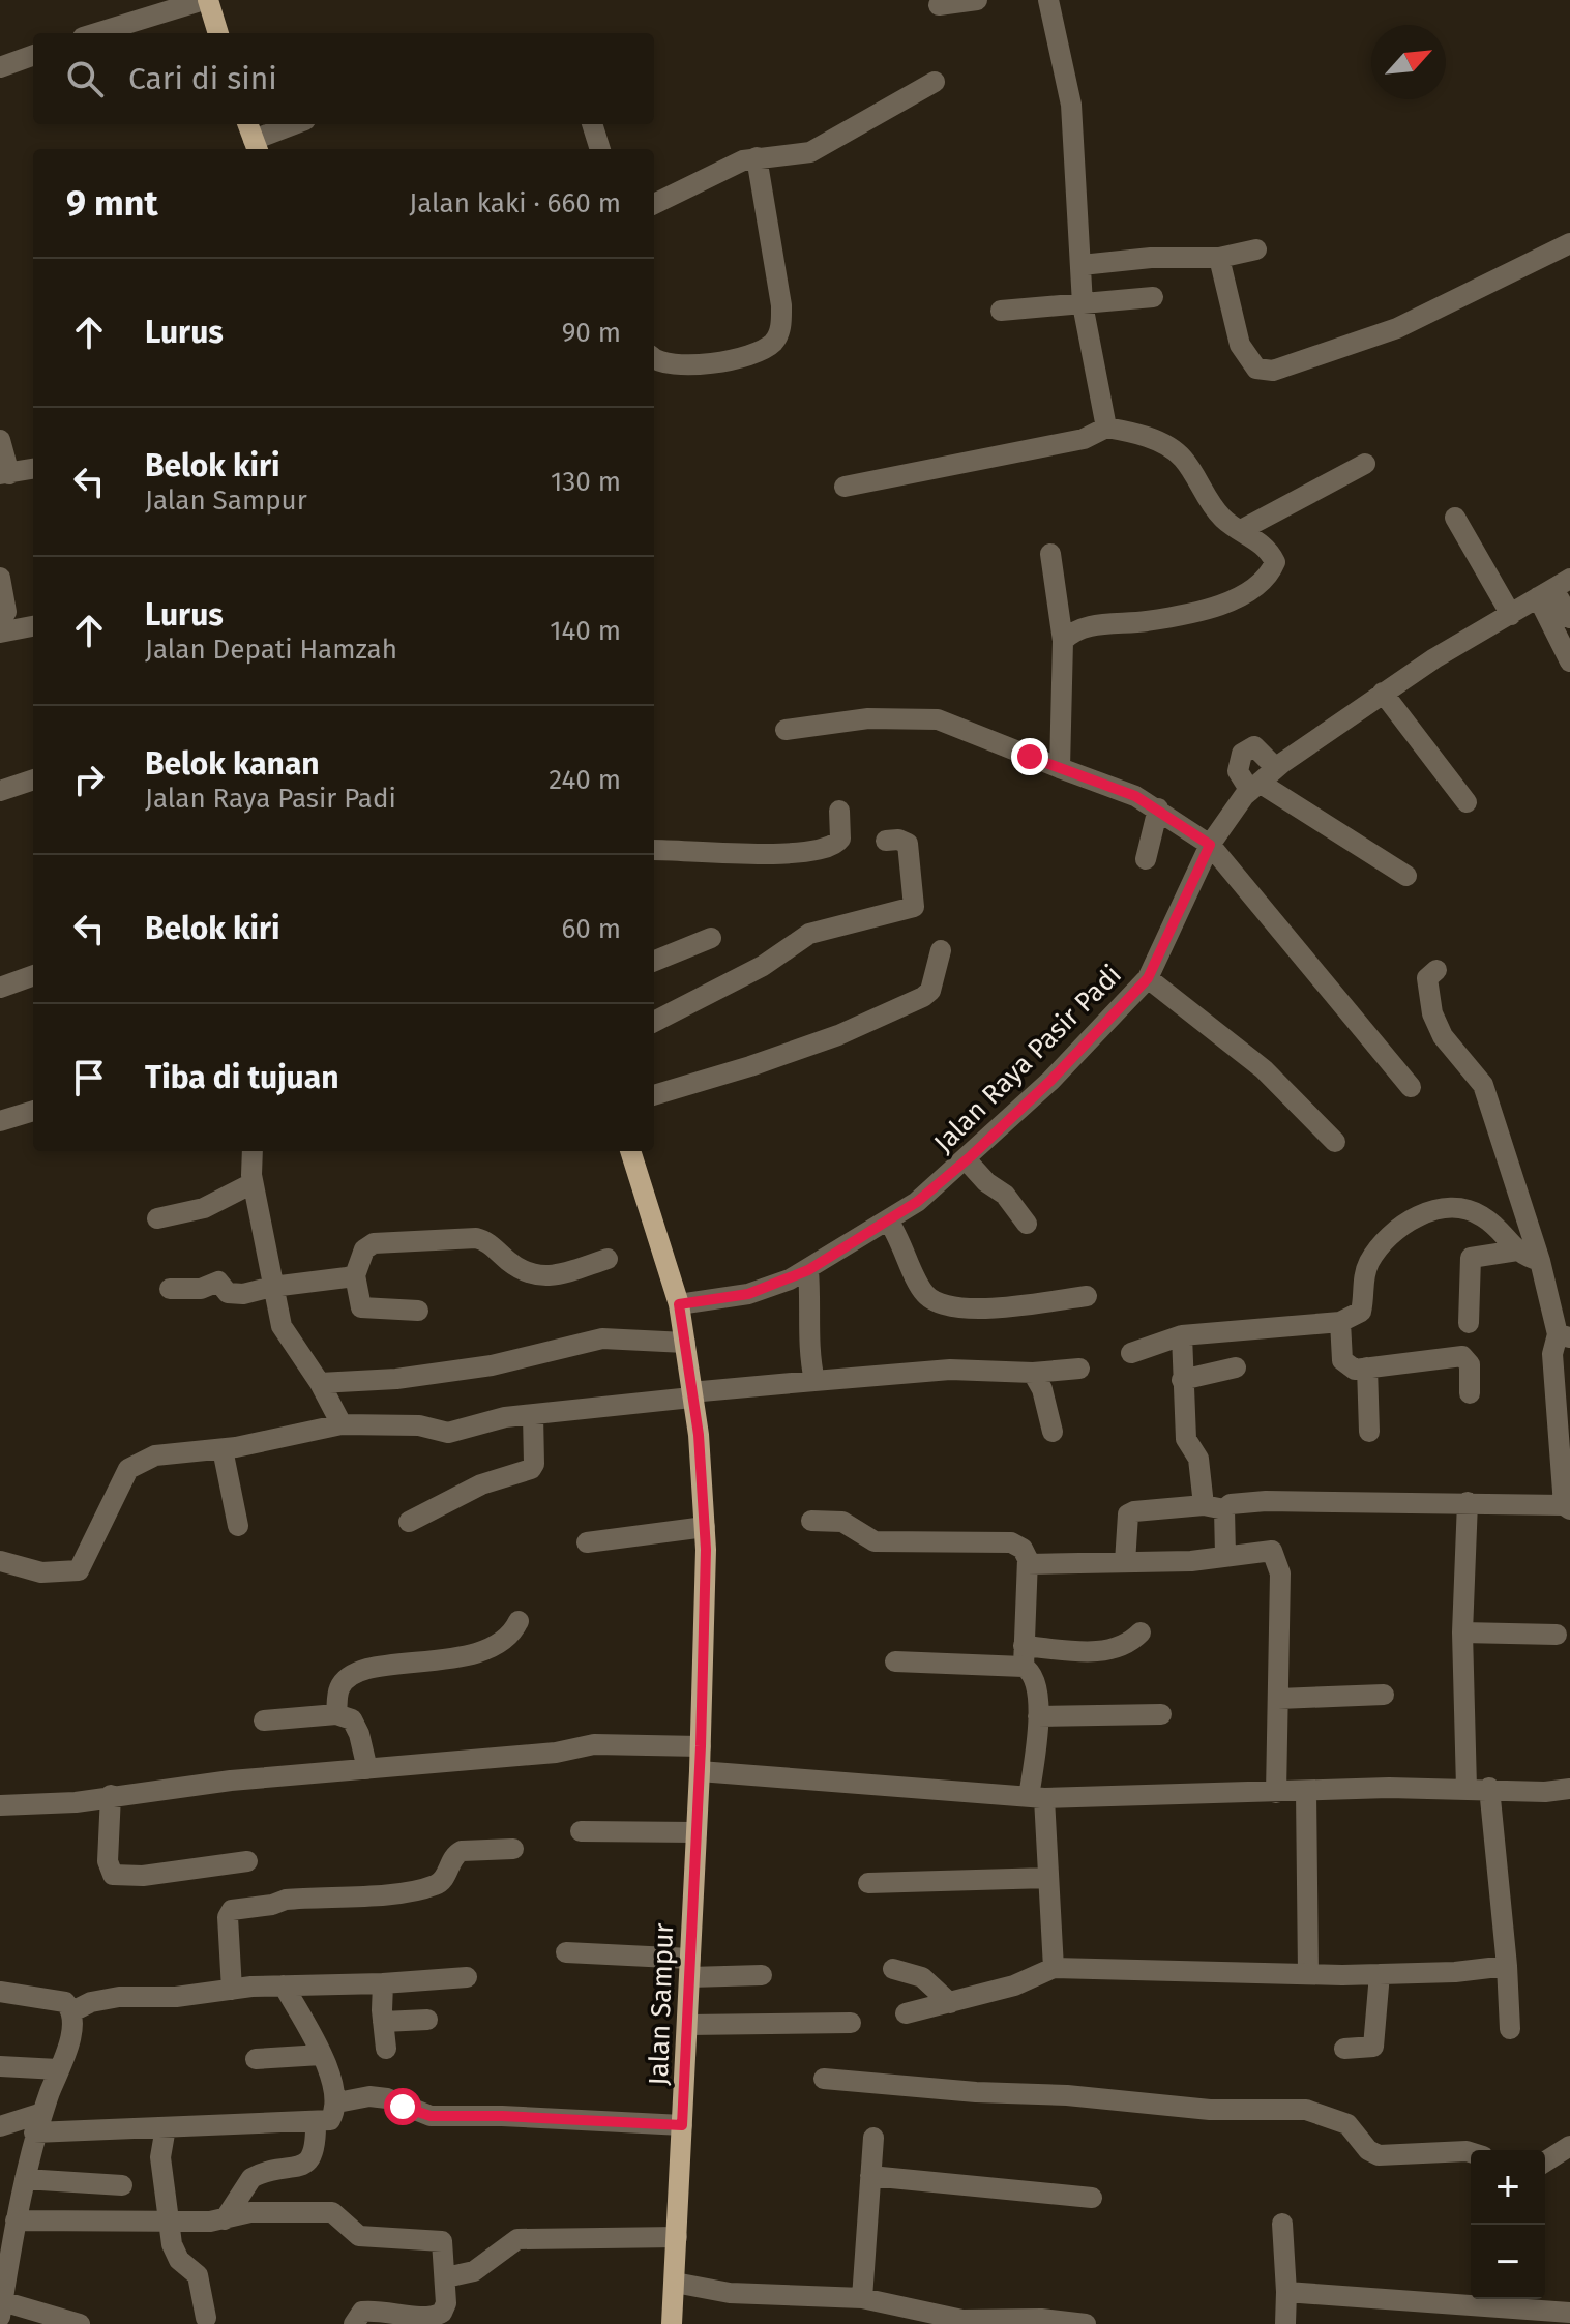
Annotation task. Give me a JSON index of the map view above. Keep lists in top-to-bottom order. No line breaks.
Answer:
{"streets":{"main road":["Jalan Sampur"],"street":["Jalan Raya Pasir Padi"]},"crossings":[["Jalan Raya Pasir Padi","Jalan Sampur"]],"north":"top right","page":{"search":"Cari di sini","heading":["9 mnt","Jalan kaki · 660 m"],"list":[["Lurus","90 m"],["Belok kiri","Jalan Sampur","130 m"],["Lurus","Jalan Depati Hamzah","140 m"],["Belok kanan","Jalan Raya Pasir Padi","240 m"],["Belok kiri","60 m"],"Tiba di tujuan"],"map_buttons":["+","−"]}}
